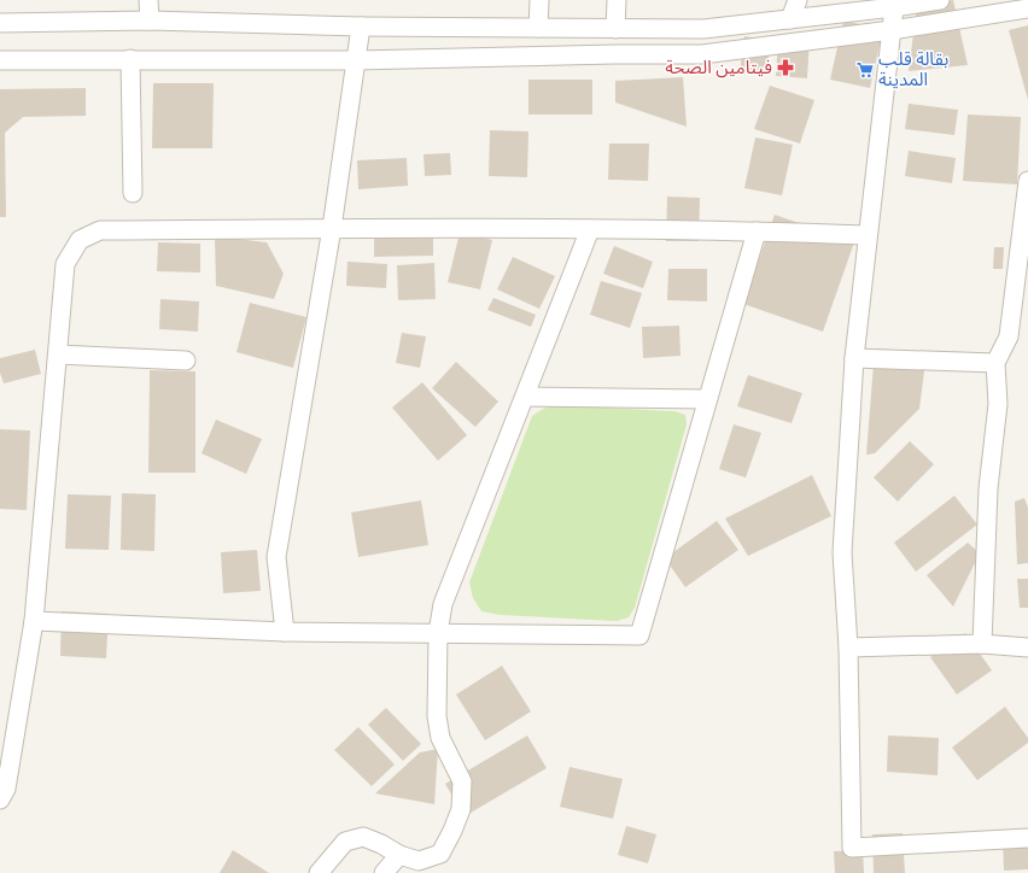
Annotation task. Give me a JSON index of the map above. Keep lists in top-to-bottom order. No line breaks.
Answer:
{"places":{"pharmacy":["فيتامين الصحة"],"supermarket":["بقالة قلب المدينة"]}}
